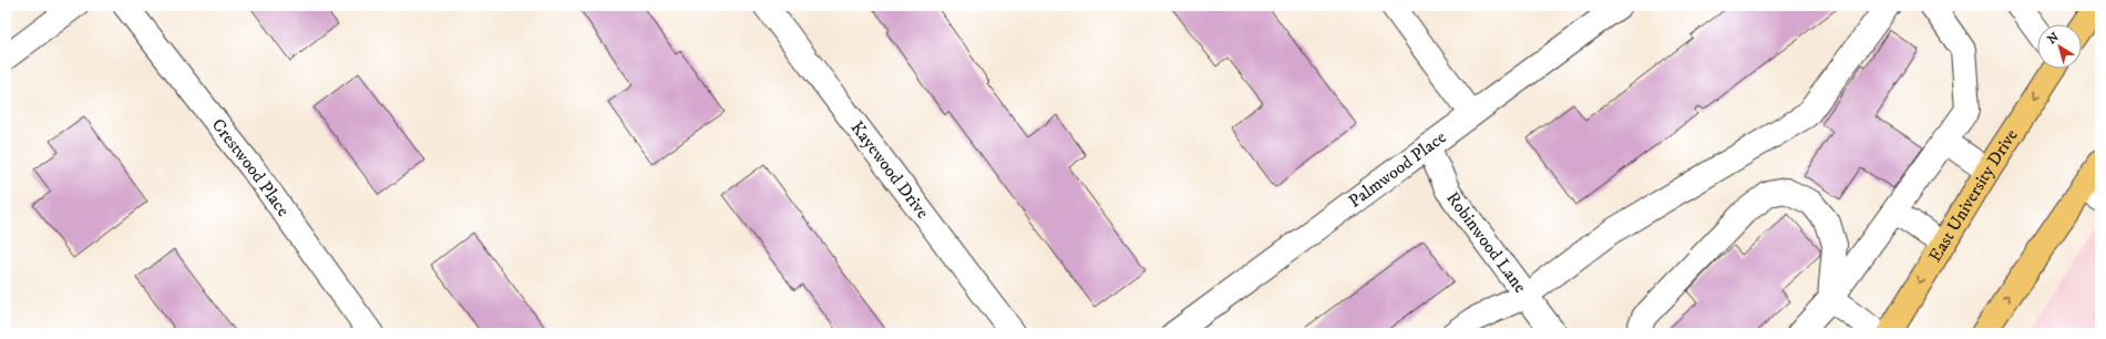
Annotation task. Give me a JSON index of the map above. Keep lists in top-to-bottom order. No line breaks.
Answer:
{"streets":{"main road":["East University Drive"],"street":["Crestwood Place","Kayewood Drive","Palmwood Place","Robinwood Lane"]},"crossings":[["Palmwood Place","Robinwood Lane"]],"north":"top left"}
